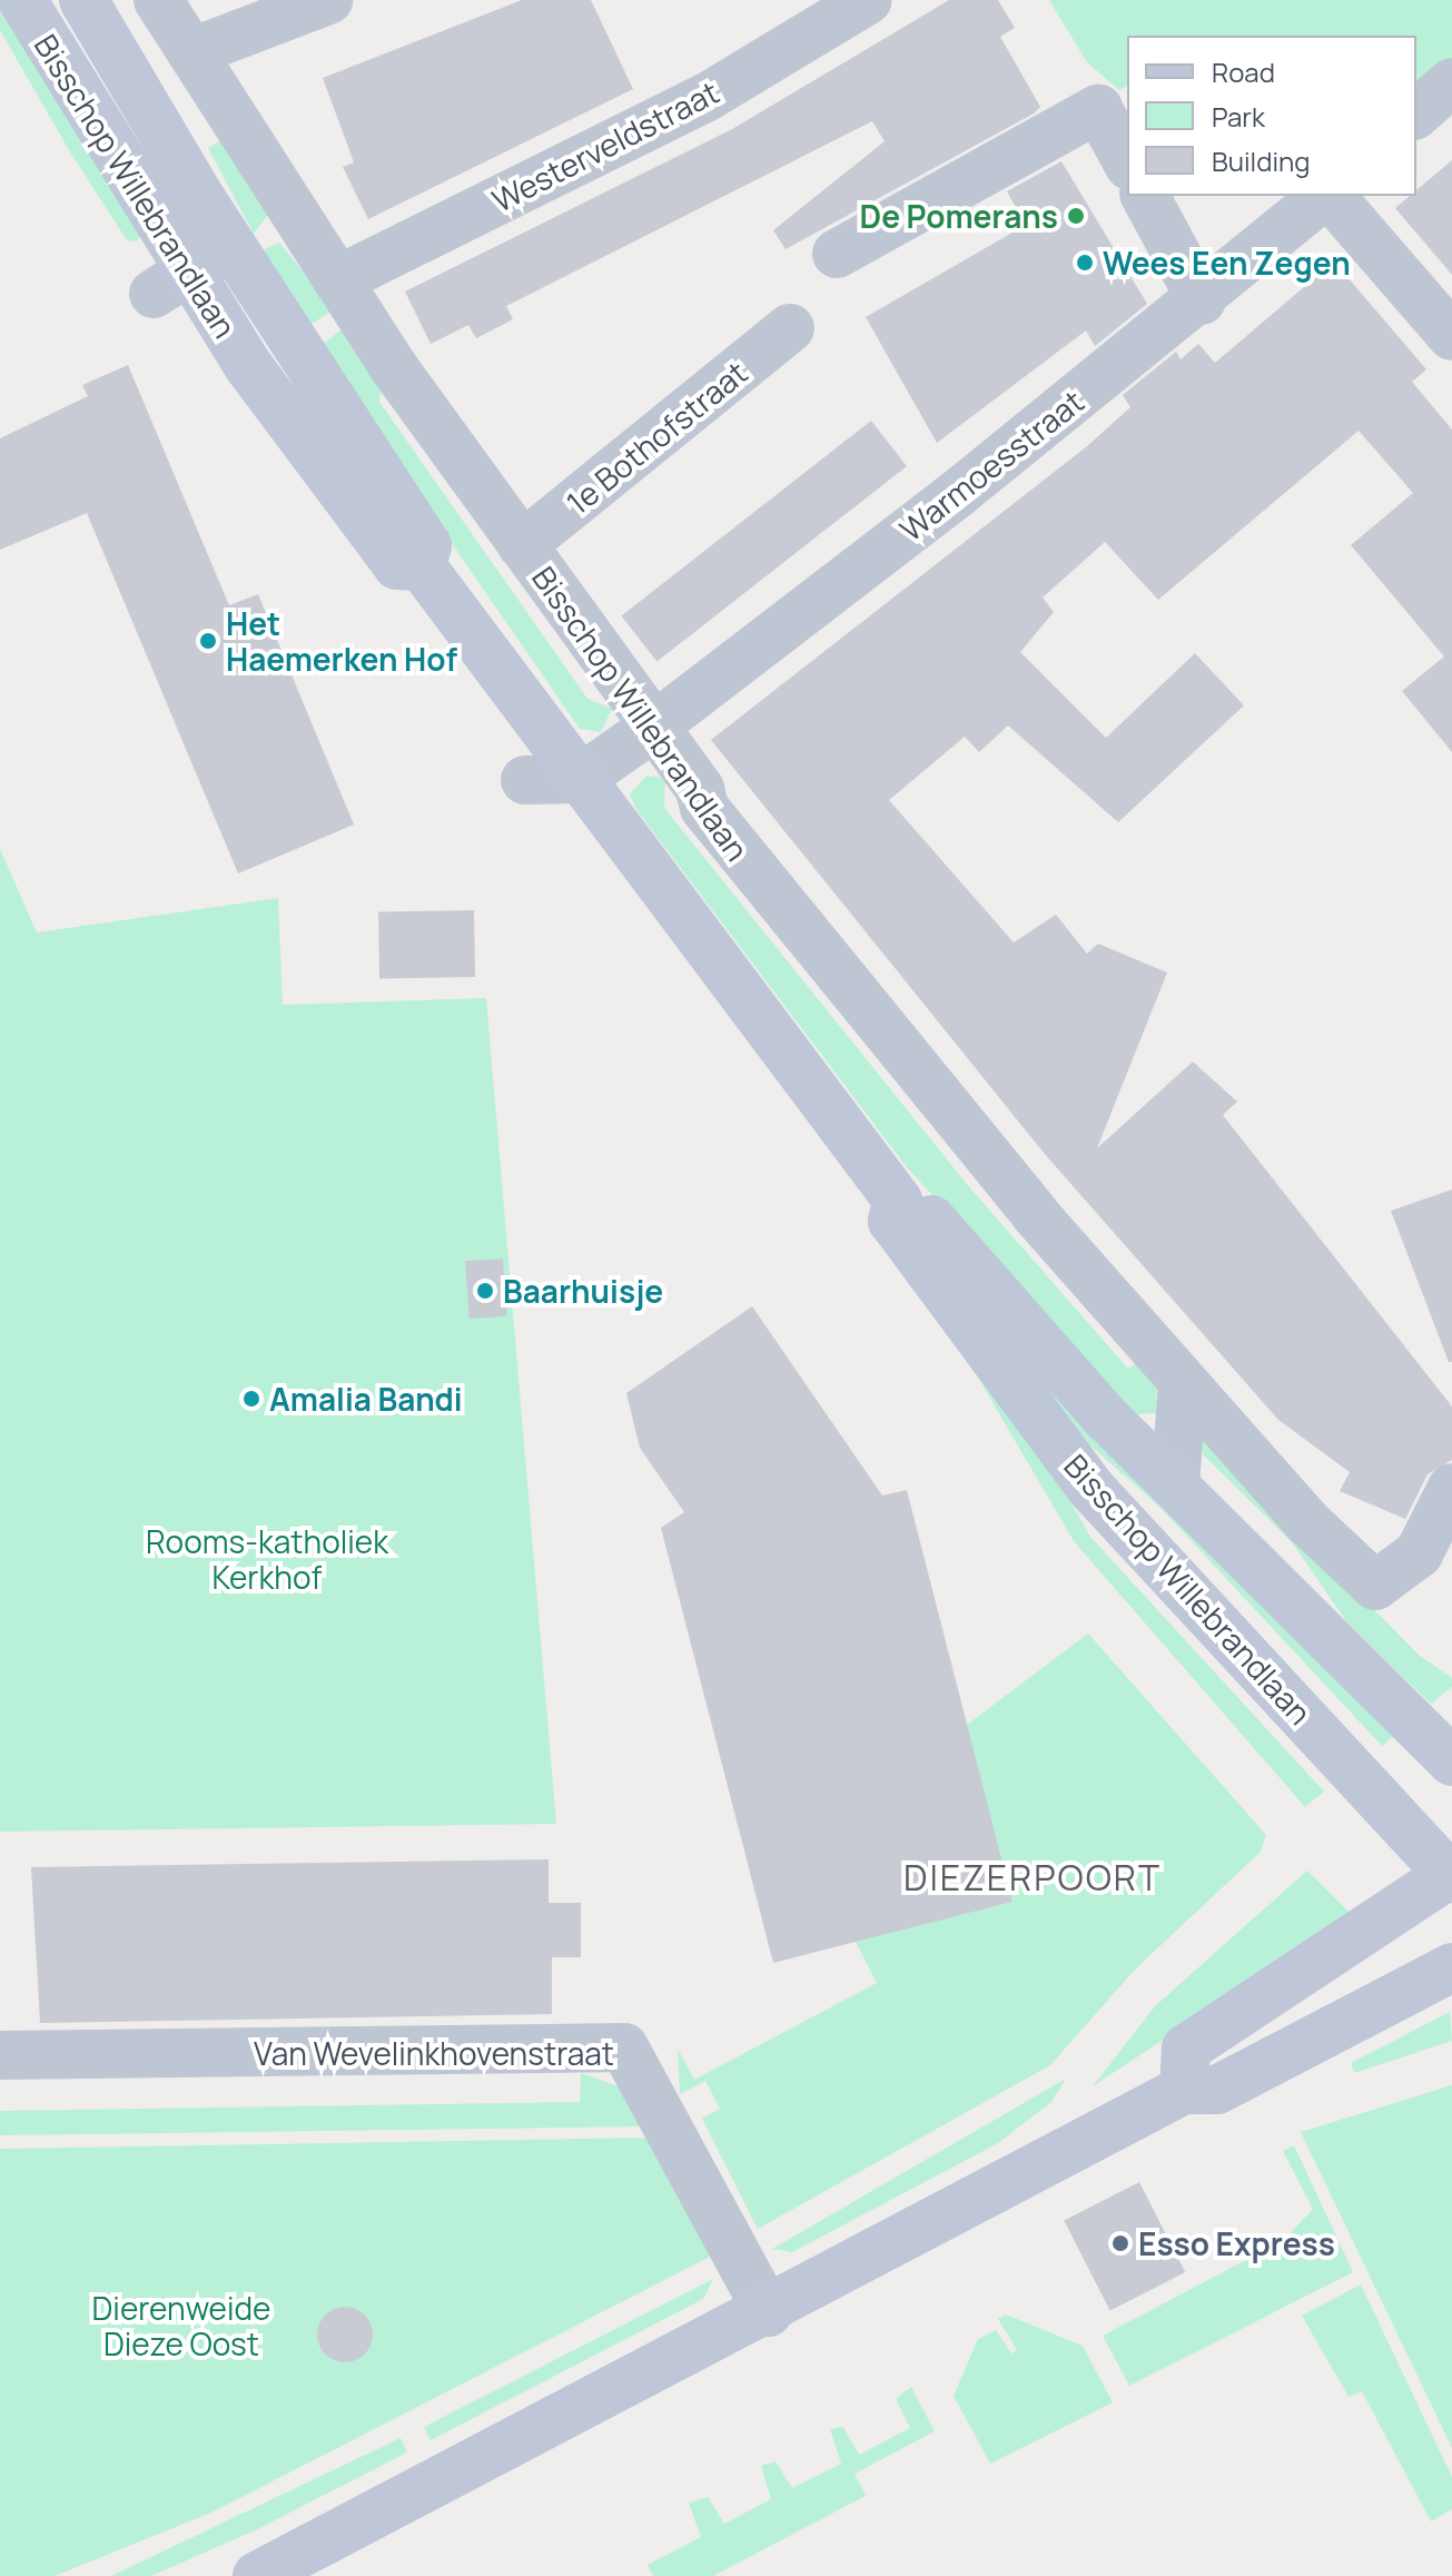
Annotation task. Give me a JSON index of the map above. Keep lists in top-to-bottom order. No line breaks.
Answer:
{"streets":{"main road":["Bisschop Willebrandlaan"],"street":["Westerveldstraat","1e Bothofstraat","Warmoesstraat","Van Wevelinkhovenstraat"]},"crossings":[["Westerveldstraat","Bisschop Willebrandlaan"],["Bisschop Willebrandlaan","1e Bothofstraat"],["Bisschop Willebrandlaan","Warmoesstraat"]],"districts":["DIEZERPOORT"],"parks":["Rooms-katholiek Kerkhof","Dierenweide Dieze Oost"],"places":["De Pomerans","Wees Een Zegen","Het Haemerken Hof","Baarhuisje","Amalia Bandi","Esso Express"],"legend":["Road","Park","Building"]}
